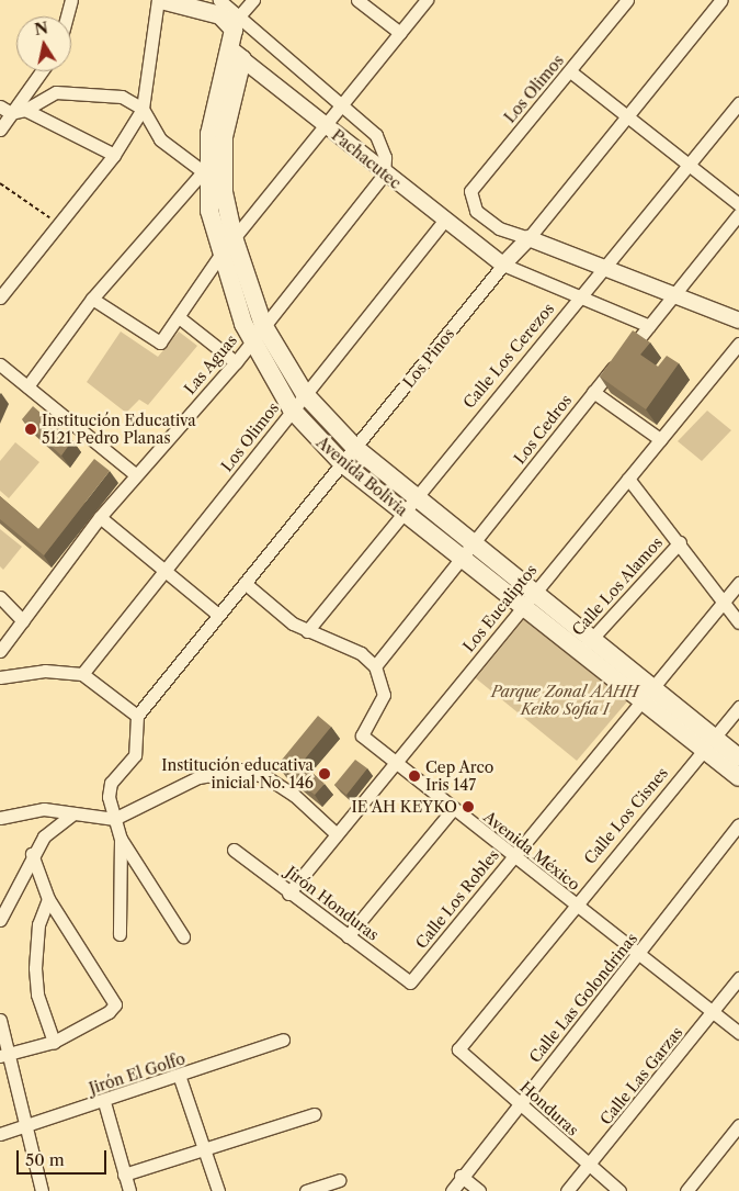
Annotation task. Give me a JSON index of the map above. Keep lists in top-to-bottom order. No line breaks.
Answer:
{"streets":{"main road":["Avenida Bolivia"],"street":["Los Olimos","Pachacutec","Calle Los Cerezos","Los Pinos","Las Aguas","Los Cedros","Calle Los Alamos","Los Eucaliptos","Calle Los Cisnes","Avenida México","Calle Los Robles","Jirón Honduras","Calle Las Golondrinas","Jirón El Golfo","Calle Las Garzas","Honduras"]},"crossings":[["Los Olimos","Pachacutec"],["Los Olimos","Los Pinos"],["Los Olimos","Avenida Bolivia"],["Pachacutec","Los Pinos"],["Pachacutec","Las Aguas"],["Pachacutec","Avenida Bolivia"],["Calle Los Cerezos","Avenida Bolivia"],["Los Pinos","Avenida Bolivia"],["Las Aguas","Avenida Bolivia"],["Los Cedros","Avenida Bolivia"],["Los Cedros","Avenida México"],["Avenida Bolivia","Calle Los Alamos"],["Avenida Bolivia","Los Eucaliptos"],["Avenida Bolivia","Calle Los Cisnes"],["Avenida Bolivia","Calle Los Robles"],["Los Eucaliptos","Avenida México"],["Los Eucaliptos","Jirón Honduras"],["Calle Los Cisnes","Avenida México"],["Calle Los Cisnes","Honduras"],["Avenida México","Calle Los Robles"],["Avenida México","Calle Las Golondrinas"],["Avenida México","Calle Las Garzas"],["Calle Los Robles","Jirón Honduras"],["Calle Las Golondrinas","Honduras"],["Calle Las Garzas","Honduras"]],"parks":["Parque Zonal AAHH Keiko Sofía I"],"places":["Institución Educativa 5121 Pedro Planas","Institución educativa inicial No. 146","Cep Arco Iris 147","IE AH KEYKO"],"scale_bar":"50 m","north":"top"}
